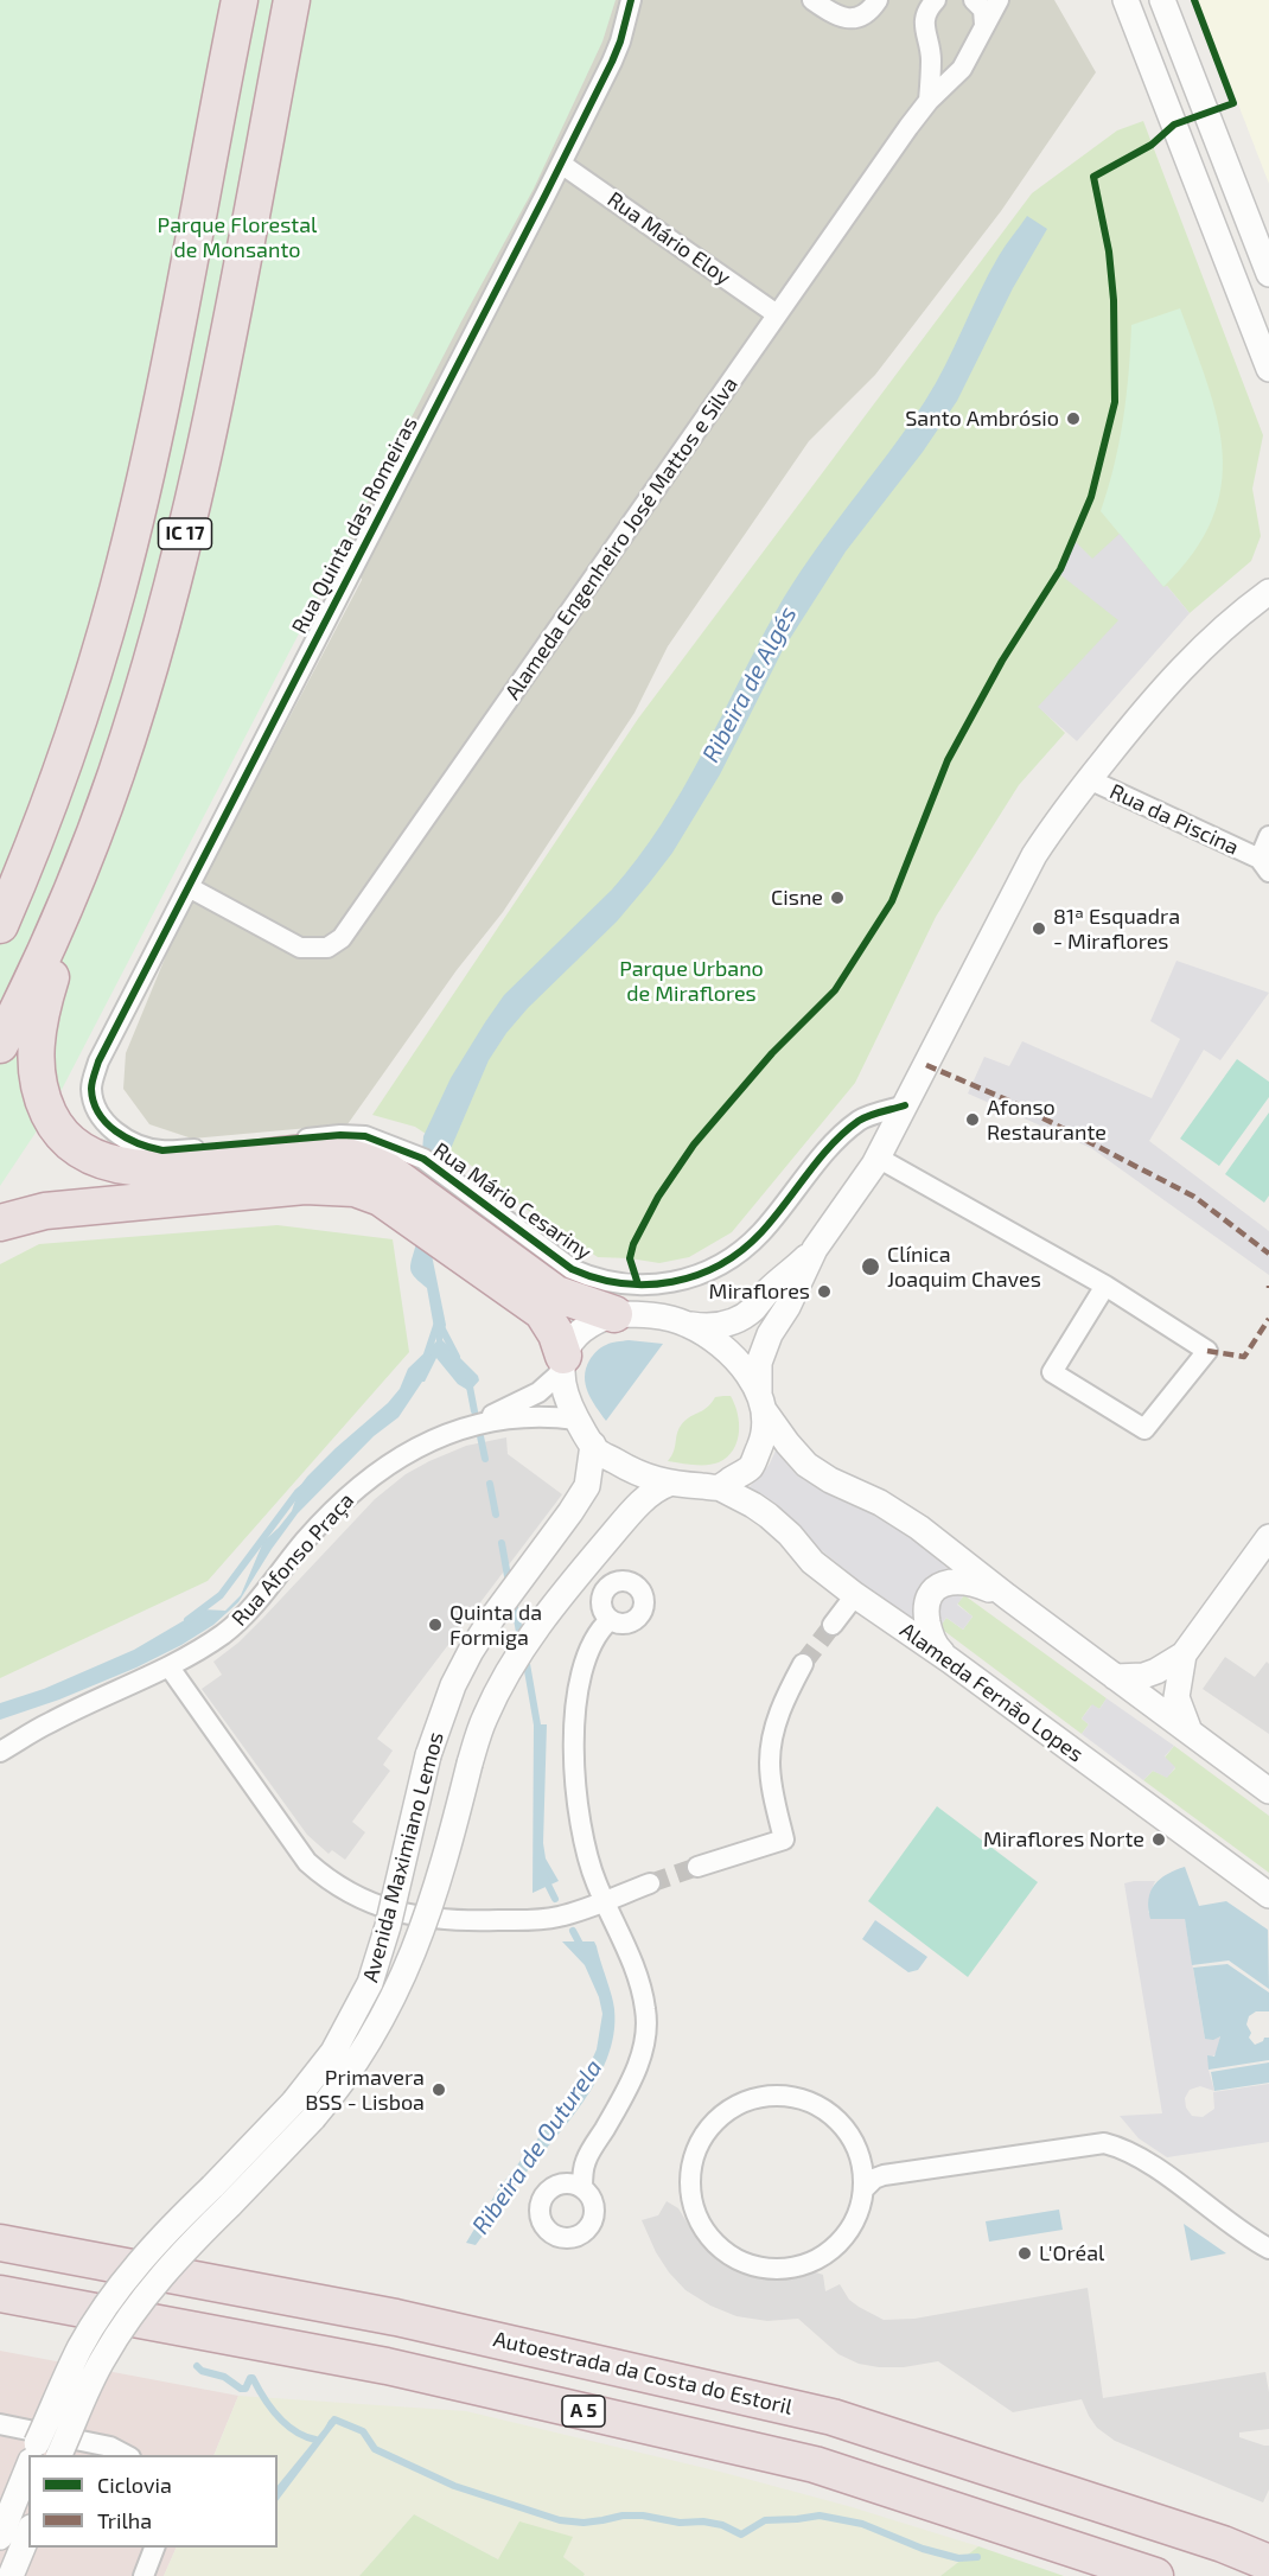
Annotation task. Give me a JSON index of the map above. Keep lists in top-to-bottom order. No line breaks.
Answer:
{"streets":{"highway":["IC 17","Autoestrada da Costa do Estoril","A 5"],"street":["Rua Mário Eloy","Rua Quinta das Romeiras","Alameda Engenheiro José Mattos e Silva","Rua da Piscina","Rua Mário Cesariny","Rua Afonso Praça","Alameda Fernão Lopes","Avenida Maximiano Lemos"]},"crossings":[["Rua Mário Eloy","Rua Quinta das Romeiras"],["Rua Mário Eloy","Alameda Engenheiro José Mattos e Silva"],["Rua Quinta das Romeiras","Alameda Engenheiro José Mattos e Silva"],["Rua Quinta das Romeiras","Rua Mário Cesariny"],["Rua Afonso Praça","Alameda Fernão Lopes"],["Rua Afonso Praça","Avenida Maximiano Lemos"],["Alameda Fernão Lopes","Avenida Maximiano Lemos"]],"water":["Ribeira de Algés","Ribeira de Outurela"],"parks":["Parque Florestal de Monsanto","Parque Urbano de Miraflores"],"places":["Santo Ambrósio","Cisne","81ª Esquadra - Miraflores","Afonso Restaurante","Clínica Joaquim Chaves","Miraflores","Quinta da Formiga","Miraflores Norte","Primavera BSS - Lisboa","L'Oréal"],"legend":["Ciclovia","Trilha"]}
